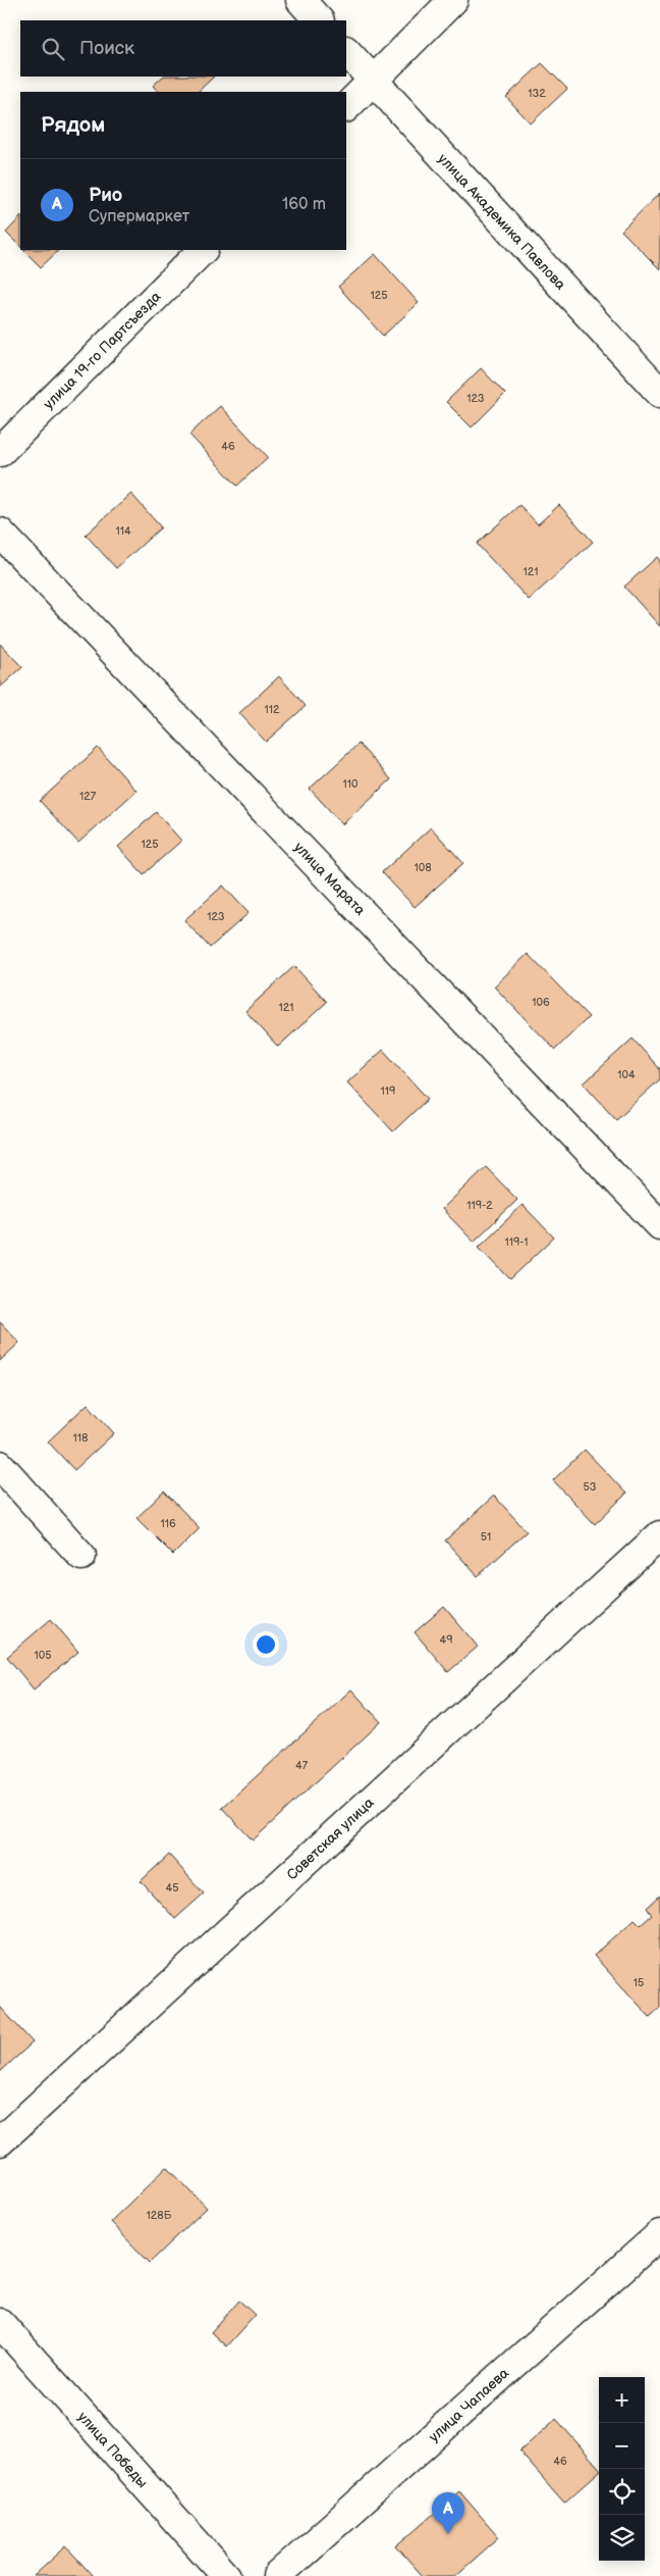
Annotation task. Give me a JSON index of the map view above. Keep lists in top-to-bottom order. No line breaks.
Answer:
{"streets":{"street":["улица Академика Павлова","улица 19-го Партсъезда","улица Марата","Советская улица","улица Чапаева","улица Победы"]},"house_numbers":["132","125","123","46","114","121","112","110","127","125","108","123","106","121","104","119","119-2","119-1","118","53","116","51","49","105","47","45","15","128Б","46"],"page":{"search":"Поиск","heading":"Рядом","list":[{"mark":"A","name":"Рио","note":"Супермаркет","value":"160 m"}],"map_buttons":["+","−"],"pins":"A"}}
